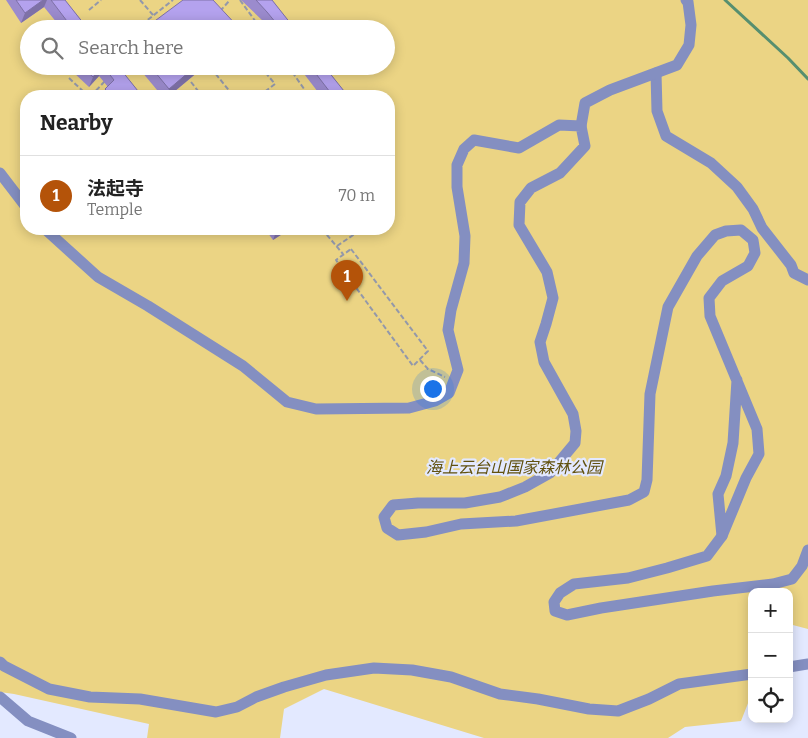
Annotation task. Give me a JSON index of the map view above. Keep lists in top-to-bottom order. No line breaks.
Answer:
{"parks":["海上云台山国家森林公园"],"page":{"search":"Search here","heading":"Nearby","list":[{"mark":"1","name":"法起寺","note":"Temple","value":"70 m"}],"pins":"1","map_buttons":["+","−"]}}
